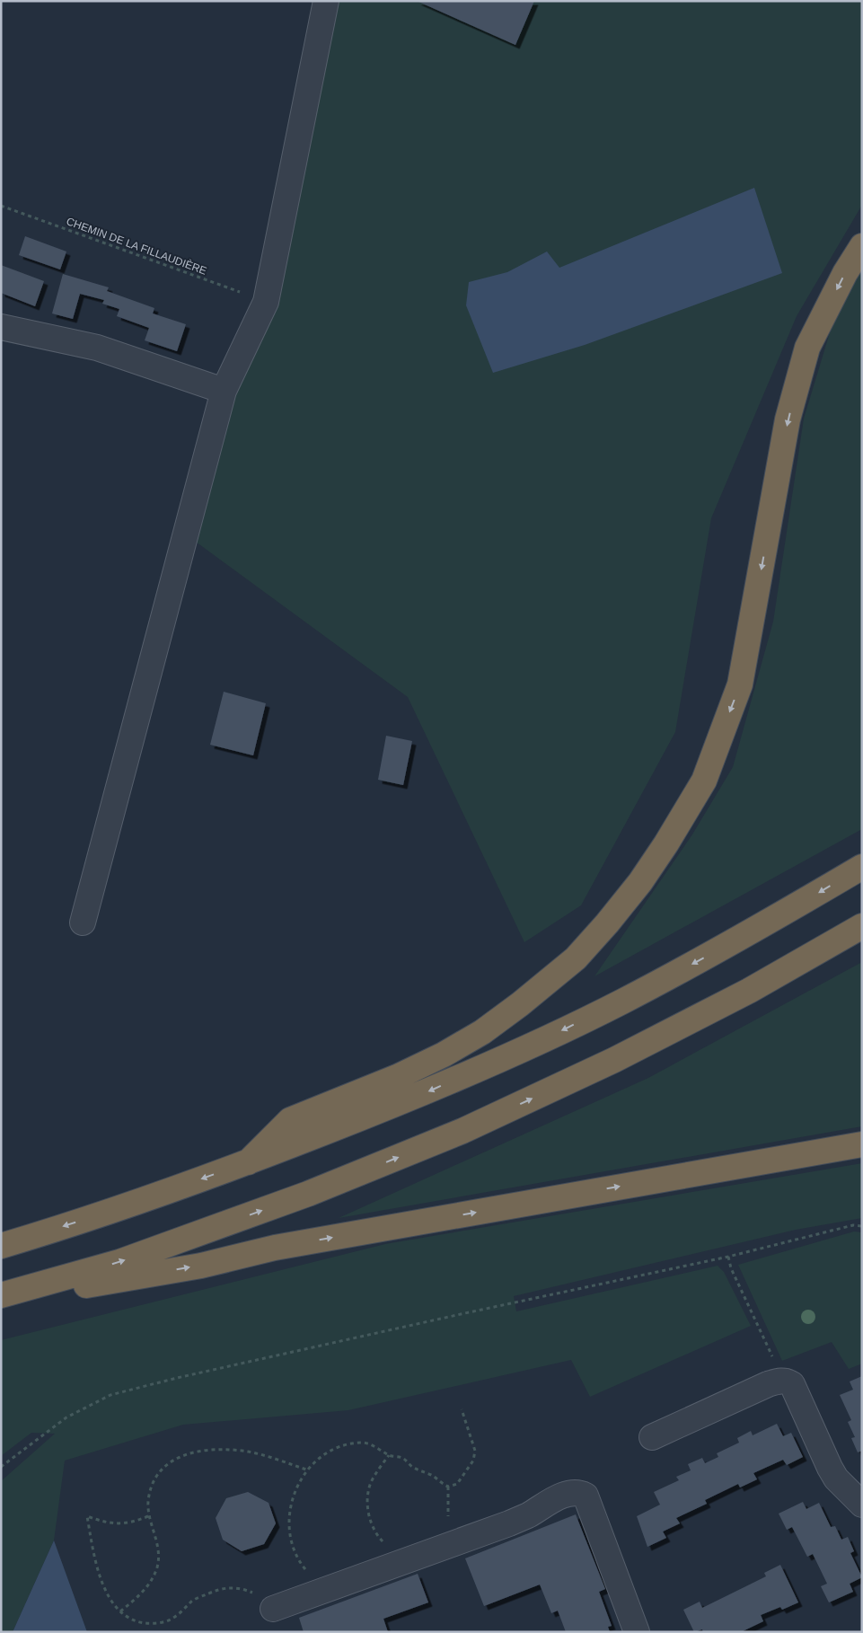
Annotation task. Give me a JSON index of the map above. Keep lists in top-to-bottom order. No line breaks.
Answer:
{"streets":{"path":["CHEMIN DE LA FILLAUDIÈRE"]}}
